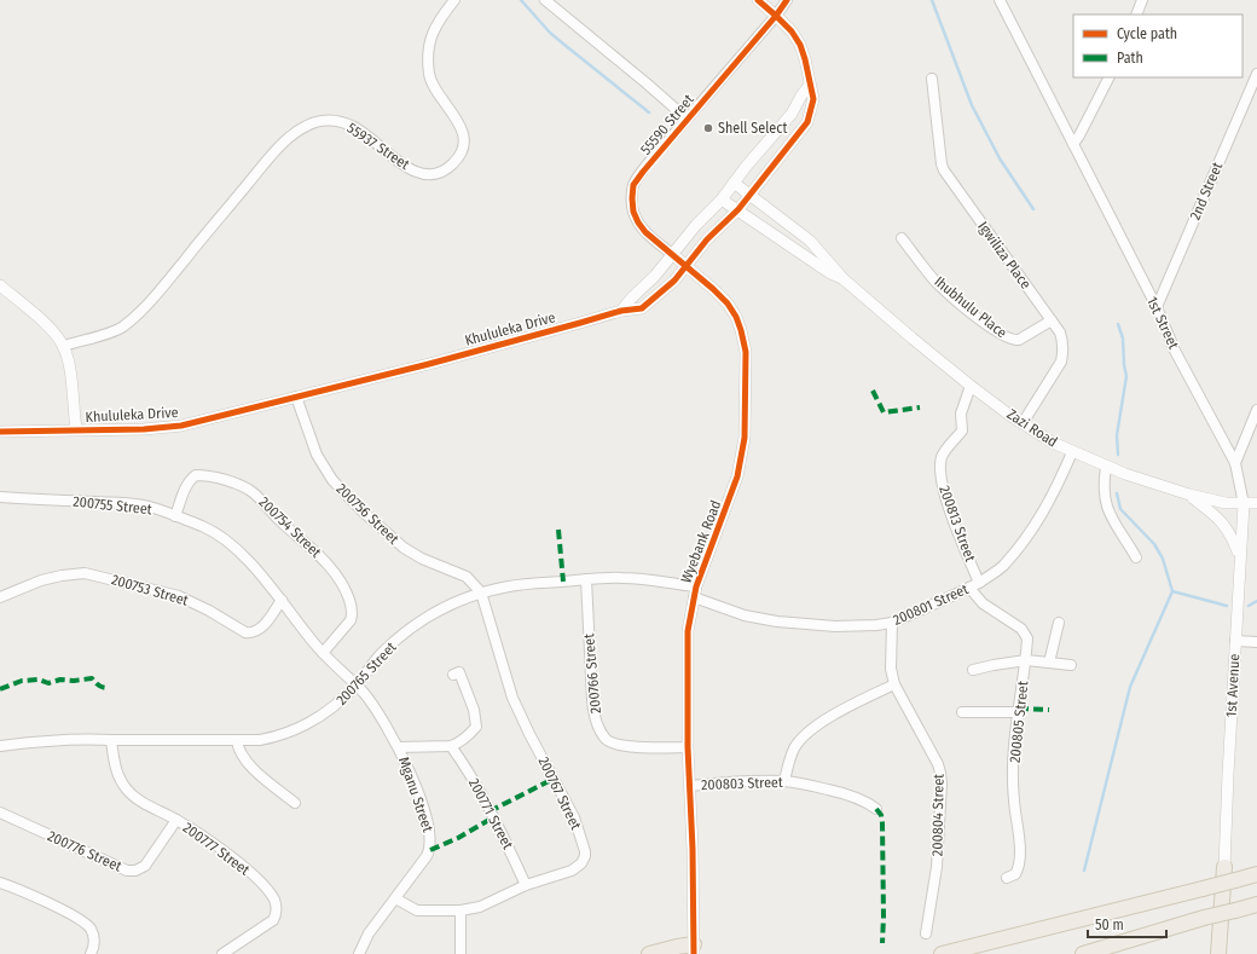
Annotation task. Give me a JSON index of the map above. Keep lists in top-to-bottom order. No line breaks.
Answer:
{"streets":{"street":["55590 Street","55937 Street","2nd Street","Igwiliza Place","Ihubhulu Place","1st Street","Khululeka Drive","Zazi Road","200755 Street","200756 Street","200813 Street","200754 Street","Wyebank Road","200753 Street","200801 Street","200765 Street","200766 Street","1st Avenue","200805 Street","200803 Street","200767 Street","Mganu Street","200771 Street","200804 Street","200777 Street","200776 Street"]},"crossings":[["55590 Street","Khululeka Drive"],["55590 Street","Wyebank Road"],["2nd Street","1st Street"],["Igwiliza Place","Ihubhulu Place"],["Igwiliza Place","Zazi Road"],["1st Street","Zazi Road"],["1st Street","1st Avenue"],["Khululeka Drive","Zazi Road"],["Khululeka Drive","200756 Street"],["Khululeka Drive","Wyebank Road"],["Zazi Road","200813 Street"],["Zazi Road","200801 Street"],["Zazi Road","1st Avenue"],["200755 Street","200754 Street"],["200755 Street","200753 Street"],["200755 Street","Mganu Street"],["200756 Street","200765 Street"],["200756 Street","200767 Street"],["200813 Street","200801 Street"],["200754 Street","Mganu Street"],["Wyebank Road","200801 Street"],["Wyebank Road","200765 Street"],["Wyebank Road","200766 Street"],["Wyebank Road","200803 Street"],["200801 Street","200805 Street"],["200801 Street","200804 Street"],["200765 Street","200766 Street"],["200765 Street","200767 Street"],["200765 Street","Mganu Street"],["200765 Street","200777 Street"],["200767 Street","Mganu Street"],["200767 Street","200771 Street"],["200777 Street","200776 Street"]],"places":["Shell Select"],"legend":["Cycle path","Path"],"scale_bar":"50 m"}
